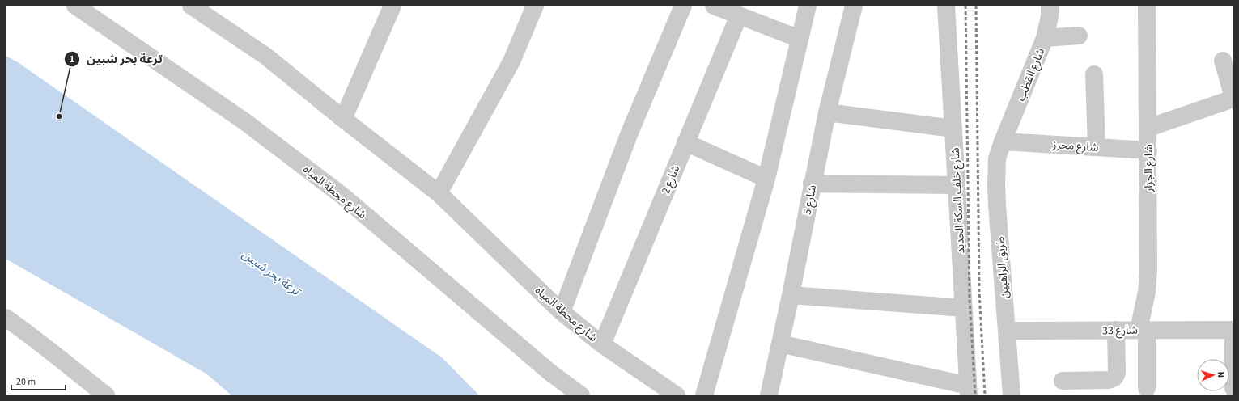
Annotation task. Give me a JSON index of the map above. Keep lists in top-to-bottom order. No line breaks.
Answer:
{"streets":{"street":["شارع القطب","شارع محرز","شارع الجزار","شارع 2","شارع محطة المياه","شارع 5","شارع خلف السكة الحديد","طريق الراهبين","شارع 33"]},"crossings":[["شارع القطب","شارع محرز"],["شارع القطب","طريق الراهبين"],["شارع محرز","شارع الجزار"],["شارع محرز","طريق الراهبين"],["شارع الجزار","شارع 33"],["شارع 2","شارع محطة المياه"],["طريق الراهبين","شارع 33"]],"water":["ترعة بحر شبين"],"places":["ترعة بحر شبين"],"scale_bar":"20 m","north":"right"}
